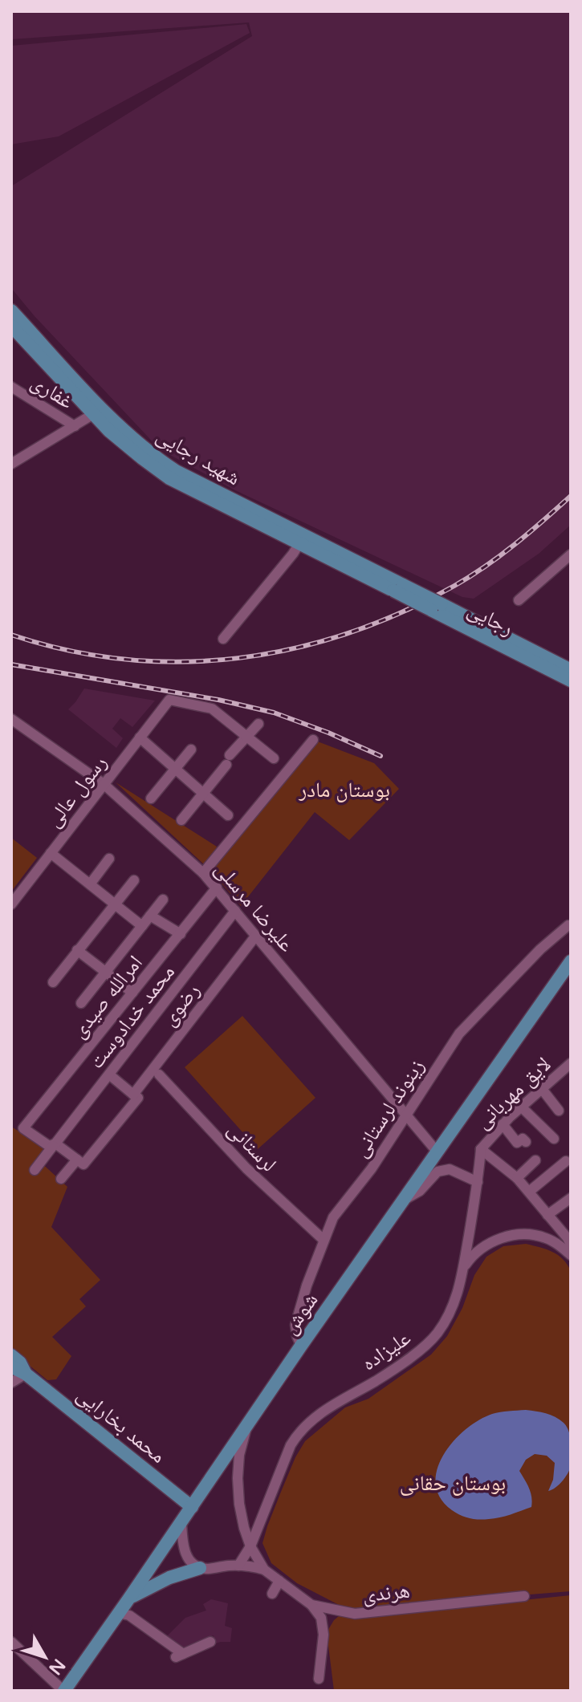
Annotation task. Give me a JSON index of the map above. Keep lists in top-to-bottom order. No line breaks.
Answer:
{"streets":{"main road":["شهید رجایی","رجایی","شوش","محمد بخارایی"],"street":["غفاری","رسول عالی","علیرضا مرسلی","امرالله صیدی","رضوی","محمد خدادوست","لایق مهربانی","زینوند لرستانی","لرستانی","علیزاده","هرندی"]},"crossings":[["شهید رجایی","رجایی"],["رسول عالی","علیرضا مرسلی"],["علیرضا مرسلی","امرالله صیدی"],["علیرضا مرسلی","رضوی"],["علیرضا مرسلی","محمد خدادوست"],["علیرضا مرسلی","زینوند لرستانی"],["علیرضا مرسلی","شوش"],["امرالله صیدی","محمد خدادوست"],["لایق مهربانی","علیزاده"],["زینوند لرستانی","لرستانی"],["زینوند لرستانی","شوش"],["شوش","محمد بخارایی"],["شوش","هرندی"],["علیزاده","هرندی"]],"parks":["بوستان مادر","بوستان حقانی"],"north":"bottom right"}
